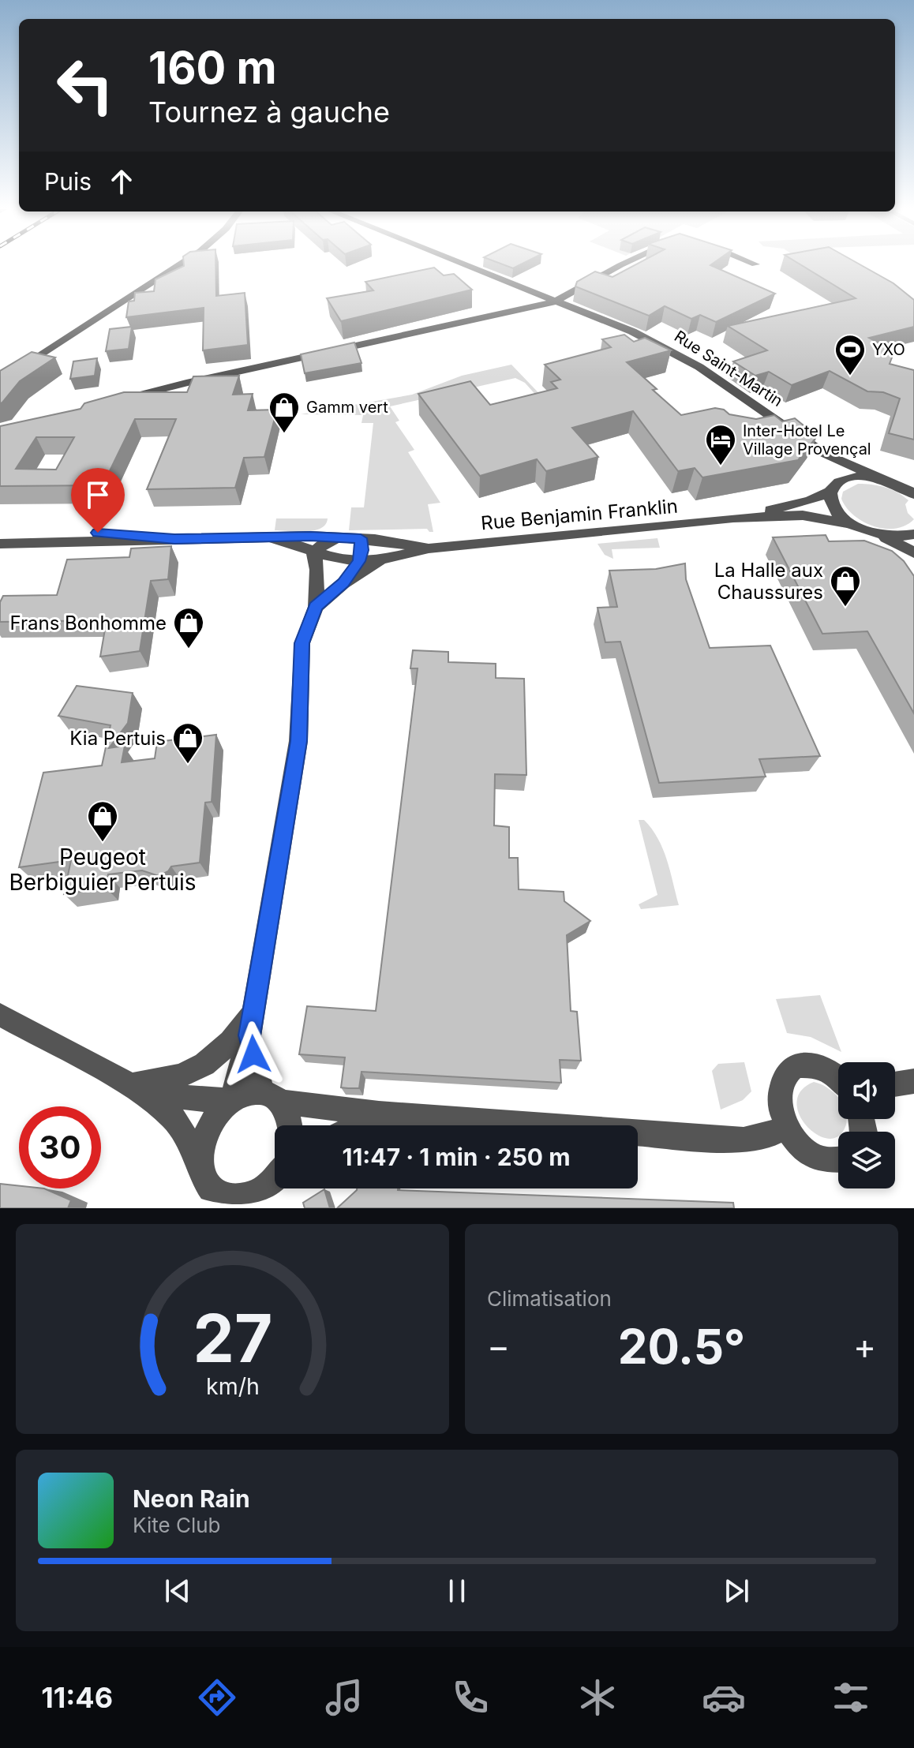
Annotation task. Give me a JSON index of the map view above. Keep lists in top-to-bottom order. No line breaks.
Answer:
{"streets":{"street":["Rue Saint-Martin","Rue Benjamin Franklin"]},"crossings":[["Rue Saint-Martin","Rue Benjamin Franklin"]],"places":{"sports":["YXO"],"shop":["Gamm vert","La Halle aux Chaussures","Frans Bonhomme","Kia Pertuis","Peugeot Berbiguier Pertuis"],"hotel":["Inter-Hotel Le Village Provençal"]},"page":{"turn":["160 m","Tournez à gauche"],"then":"Puis","limit":"30","trip":"11:47 · 1 min · 250 m","tile":"Climatisation","heat":["−","20.5°","+"],"song":["Neon Rain","Kite Club"],"tabs":"11:46","gauge":["27","km/h"]}}
